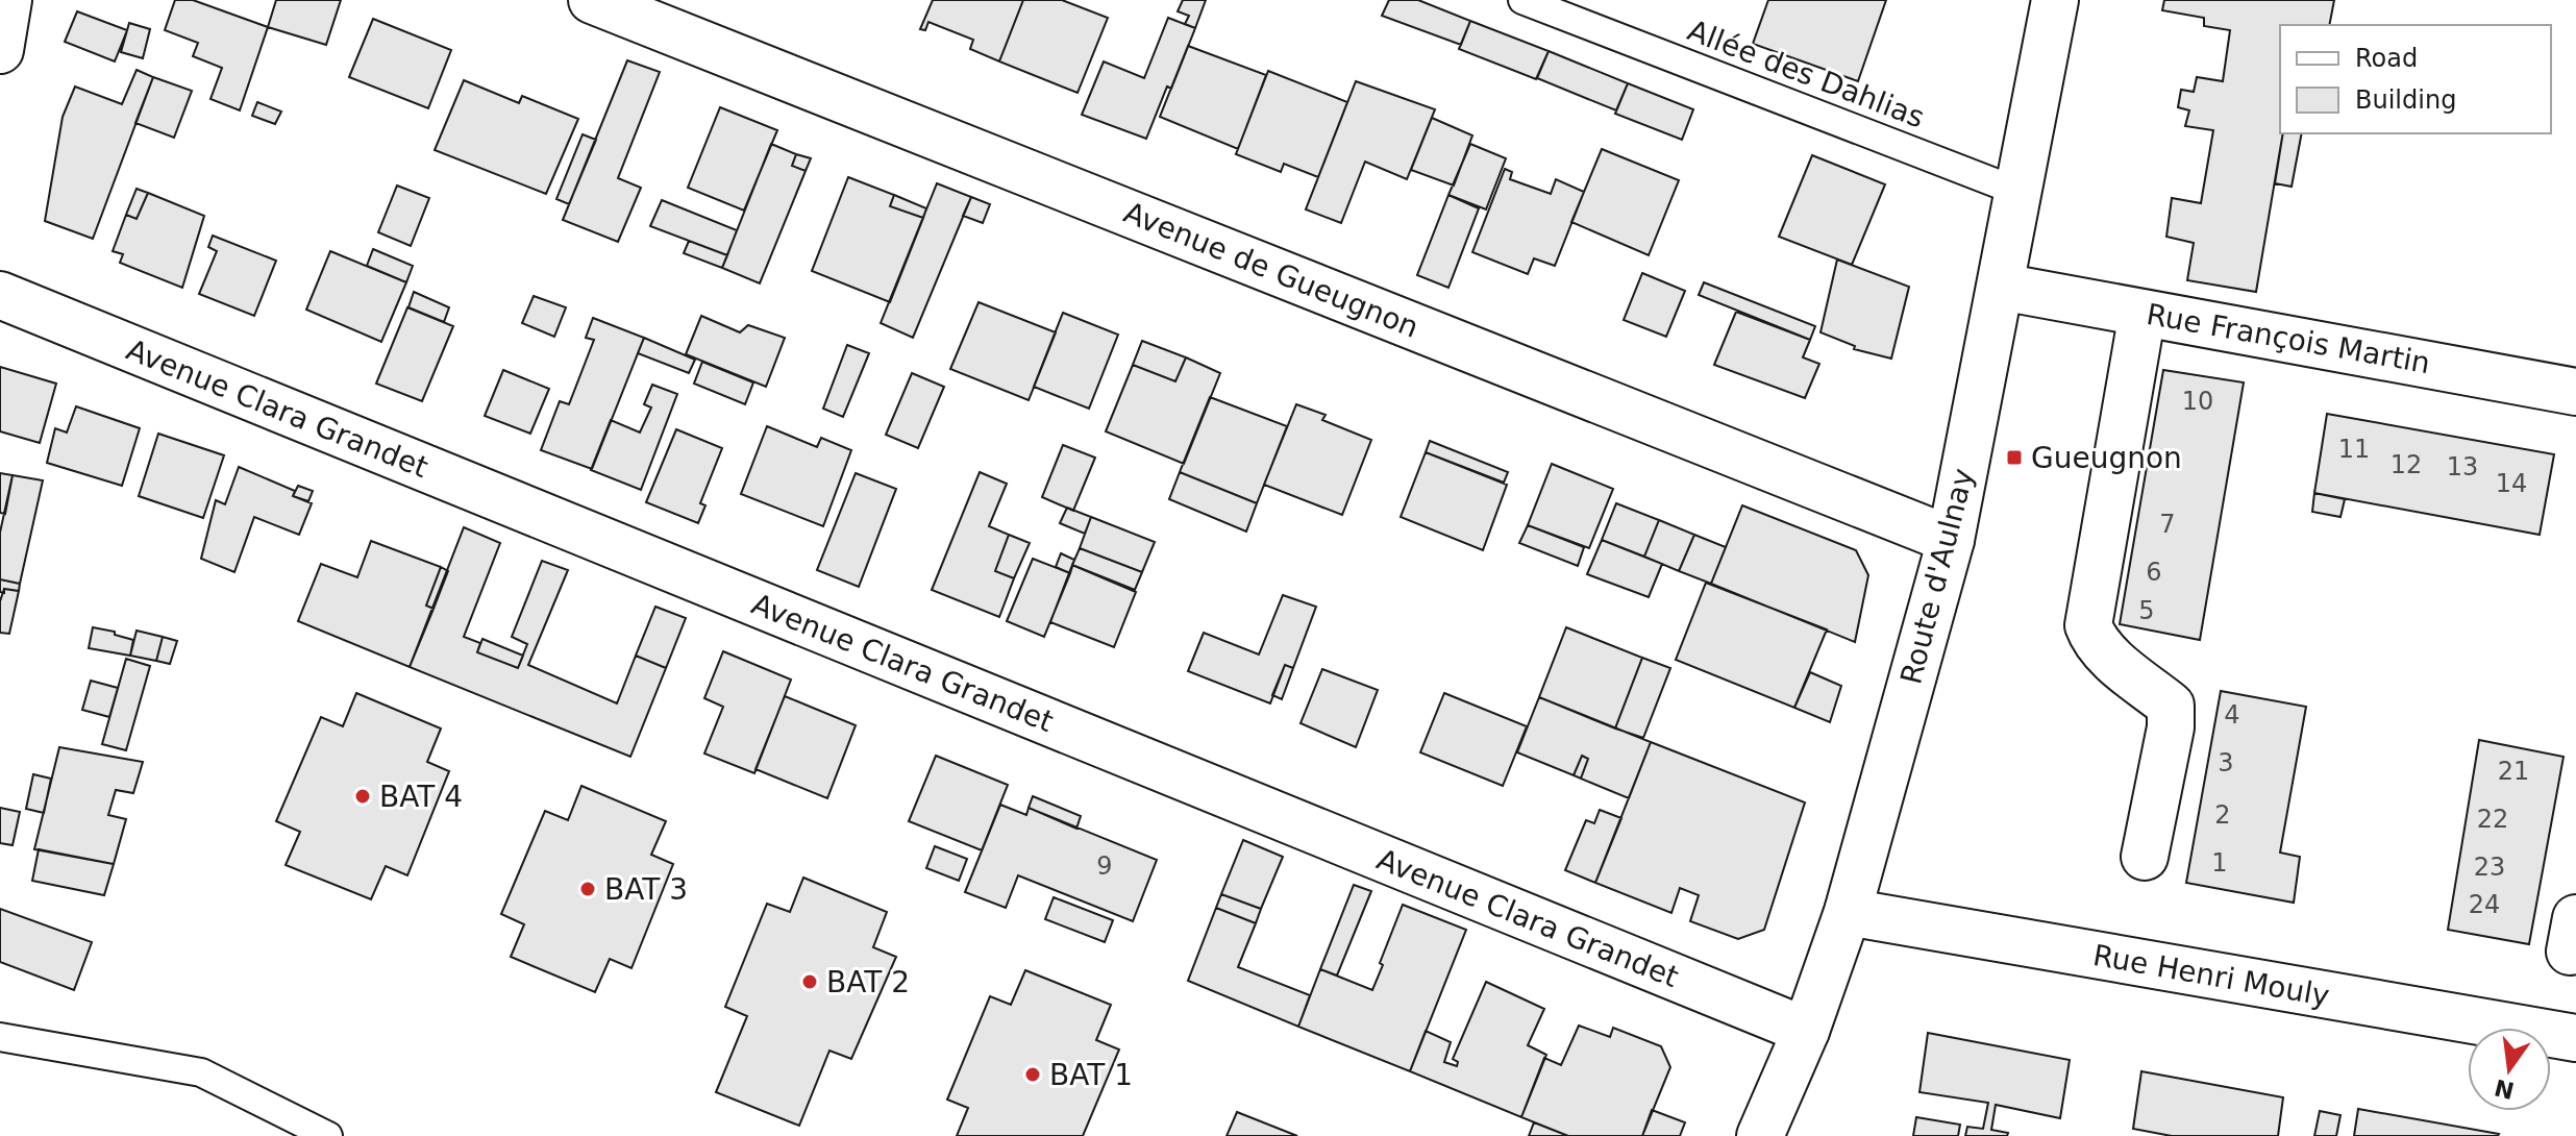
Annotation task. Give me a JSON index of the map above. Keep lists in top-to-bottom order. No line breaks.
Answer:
{"streets":{"street":["Avenue de Gueugnon","Rue François Martin","Avenue Clara Grandet","Route d'Aulnay","Rue Henri Mouly"],"lane":["Allée des Dahlias"]},"crossings":[["Allée des Dahlias","Route d'Aulnay"],["Avenue de Gueugnon","Route d'Aulnay"],["Rue François Martin","Route d'Aulnay"],["Avenue Clara Grandet","Route d'Aulnay"],["Route d'Aulnay","Rue Henri Mouly"]],"places":{"transit":["Gueugnon"],"other":["BAT 4","BAT 3","BAT 2","BAT 1"]},"house_numbers":["10","11","12","13","14","7","6","5","4","3","21","2","22","1","9","23","24"],"legend":["Road","Building"],"north":"bottom"}
